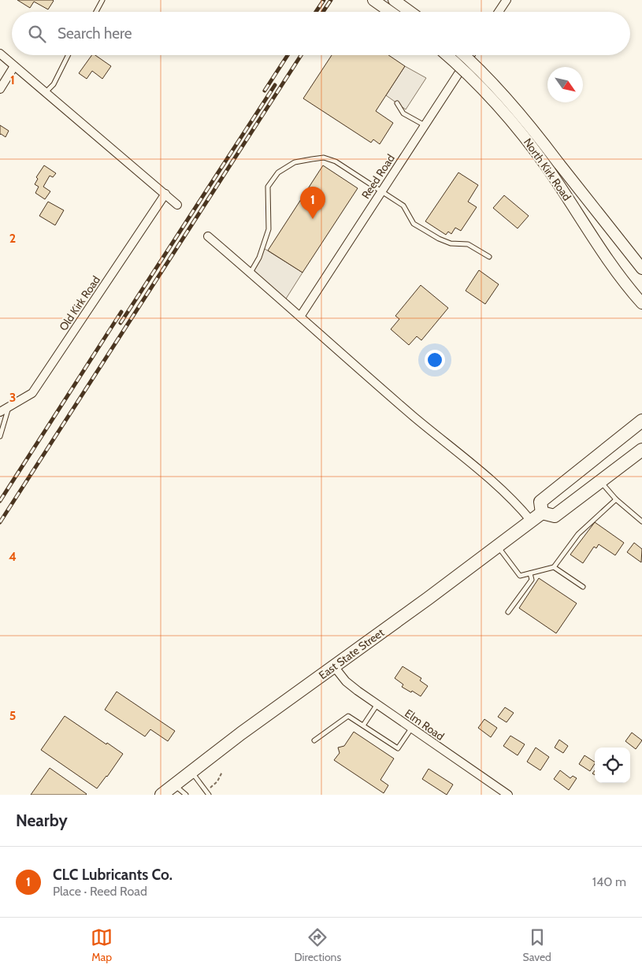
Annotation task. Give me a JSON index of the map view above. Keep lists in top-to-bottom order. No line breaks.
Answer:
{"streets":{"main road":["East State Street"],"street":["North Kirk Road","Reed Road","Old Kirk Road","Elm Road"]},"crossings":[["East State Street","Elm Road"]],"north":"bottom right","page":{"search":"Search here","pins":"1","heading":"Nearby","list":[{"mark":"1","name":"CLC Lubricants Co.","note":"Place · Reed Road","value":"140 m"}],"nav":["Map","Directions","Saved"]},"grid":{"rows":["1","2","3","4","5"]}}
